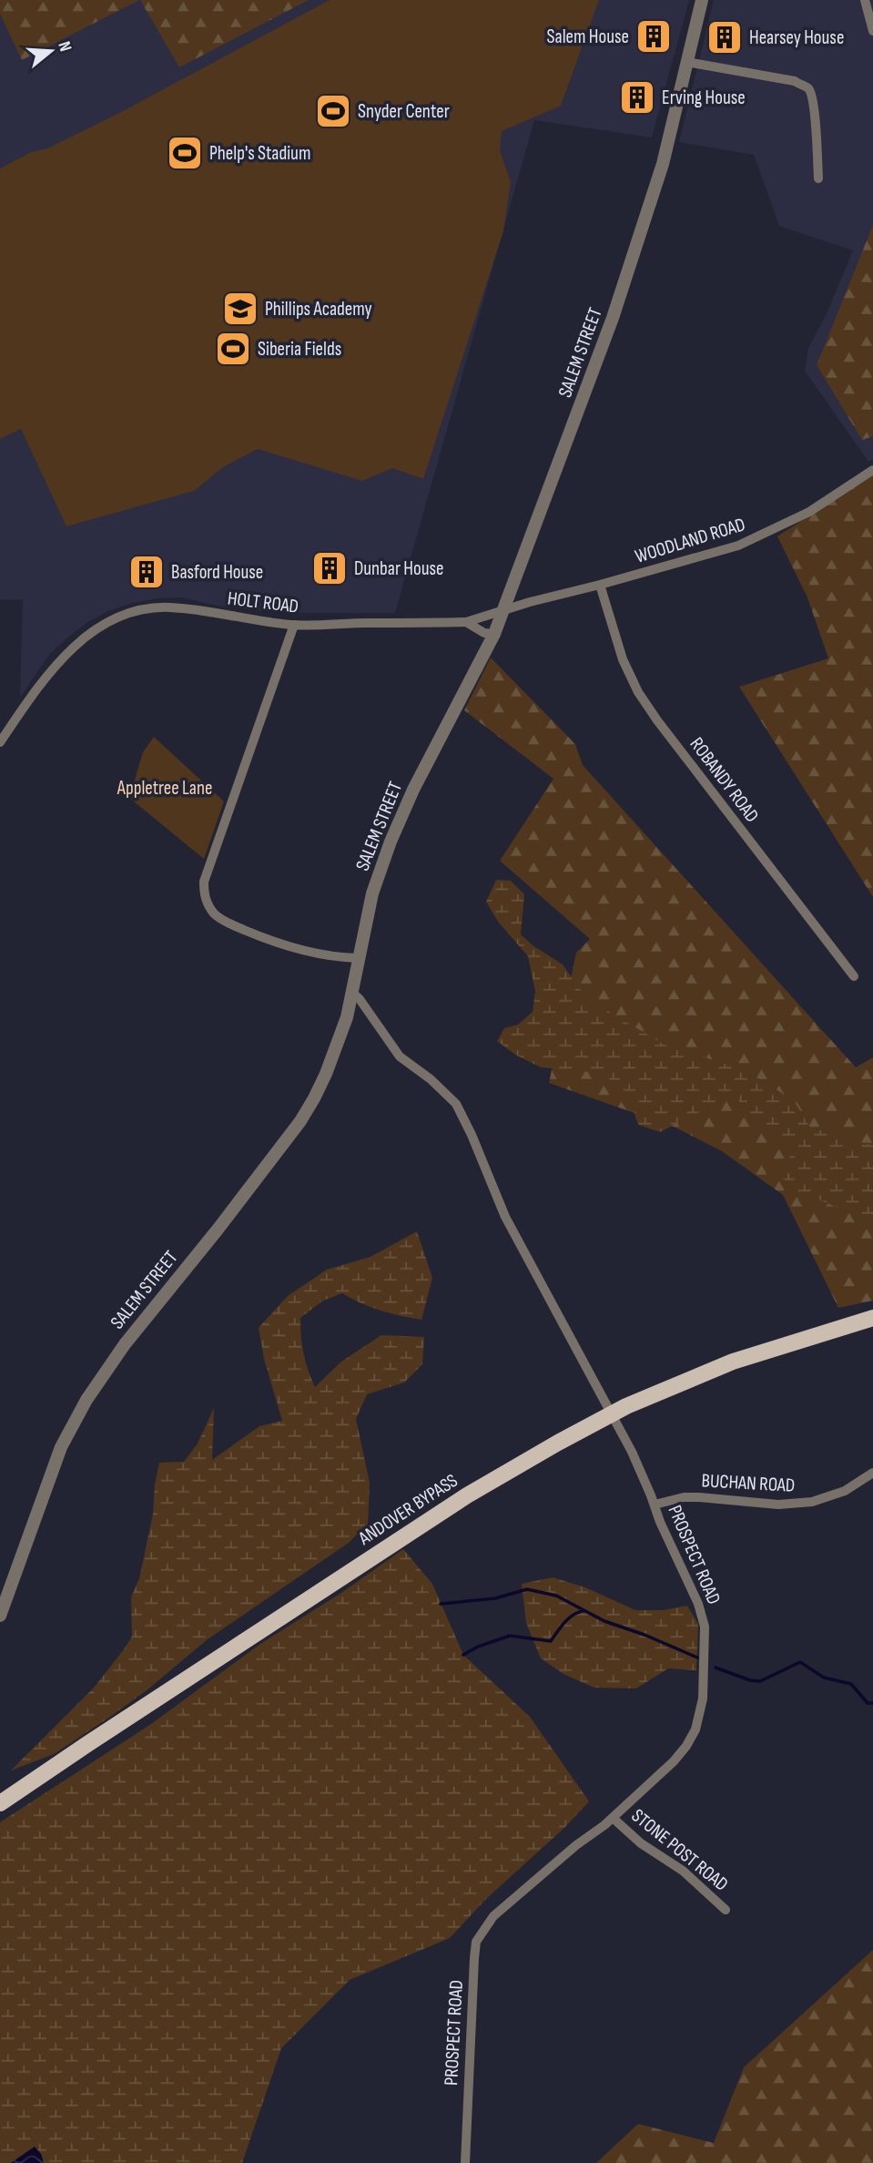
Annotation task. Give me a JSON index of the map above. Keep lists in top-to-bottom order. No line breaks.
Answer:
{"streets":{"main road":["ANDOVER BYPASS"],"street":["SALEM STREET","WOODLAND ROAD","HOLT ROAD","ROBANDY ROAD","BUCHAN ROAD","PROSPECT ROAD","STONE POST ROAD"]},"crossings":[["SALEM STREET","WOODLAND ROAD"],["SALEM STREET","HOLT ROAD"],["SALEM STREET","PROSPECT ROAD"],["WOODLAND ROAD","HOLT ROAD"],["WOODLAND ROAD","ROBANDY ROAD"],["BUCHAN ROAD","PROSPECT ROAD"],["ANDOVER BYPASS","PROSPECT ROAD"],["PROSPECT ROAD","STONE POST ROAD"]],"parks":["Appletree Lane"],"places":{"building":["Salem House","Hearsey House","Erving House","Dunbar House","Basford House"],"sports":["Snyder Center","Phelp's Stadium","Siberia Fields"],"school or university":["Phillips Academy"]},"north":"right"}
